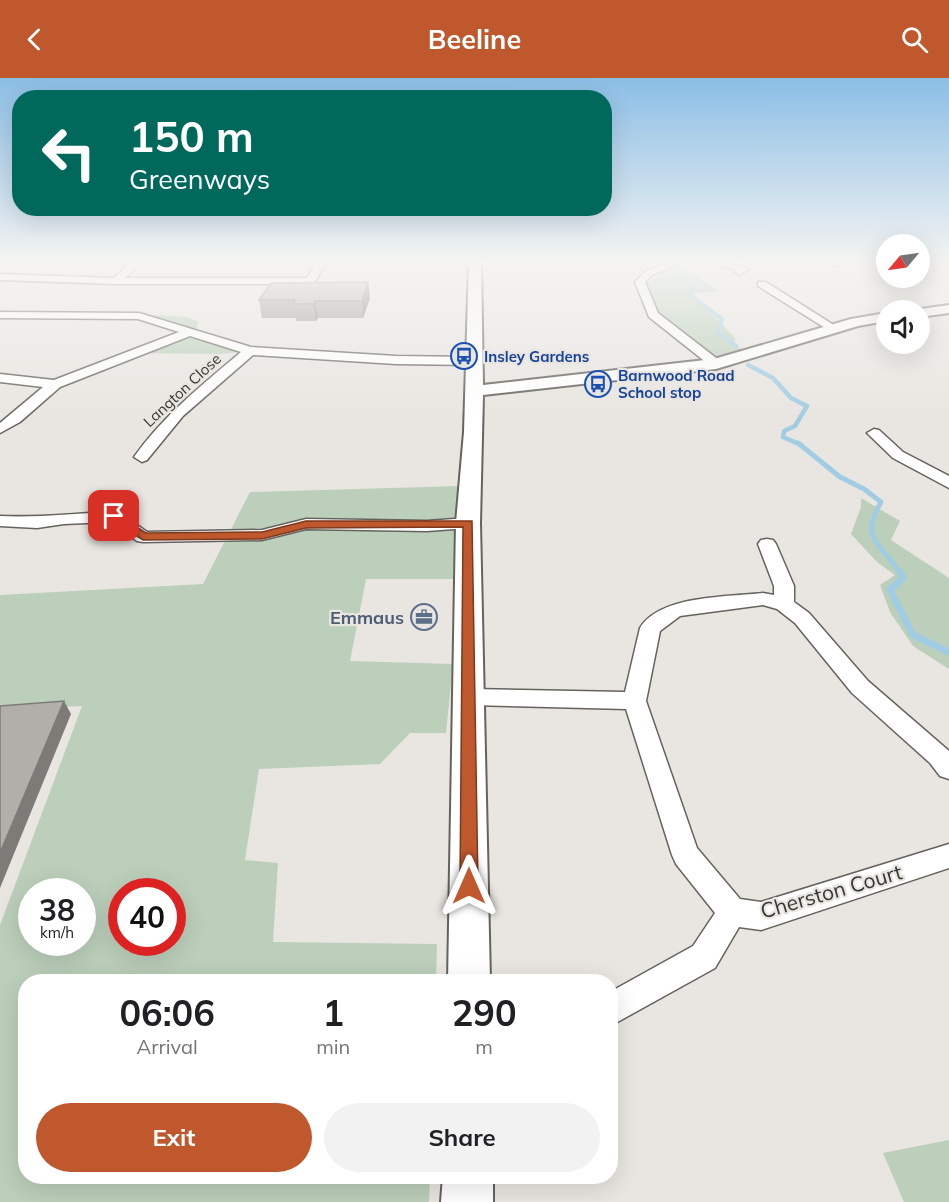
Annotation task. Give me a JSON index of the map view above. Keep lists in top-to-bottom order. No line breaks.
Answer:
{"streets":{"street":["Langton Close","Cherston Court"]},"places":{"bus stop":["Insley Gardens","Barnwood Road School stop"],"office":["Emmaus"]},"north":"bottom left","page":{"header":"Beeline","turn":["150 m","Greenways"],"speed":"38 km/h","limit":"40","eta":["06:06","Arrival","1","min","290","m"],"buttons":["Exit","Share"]}}
